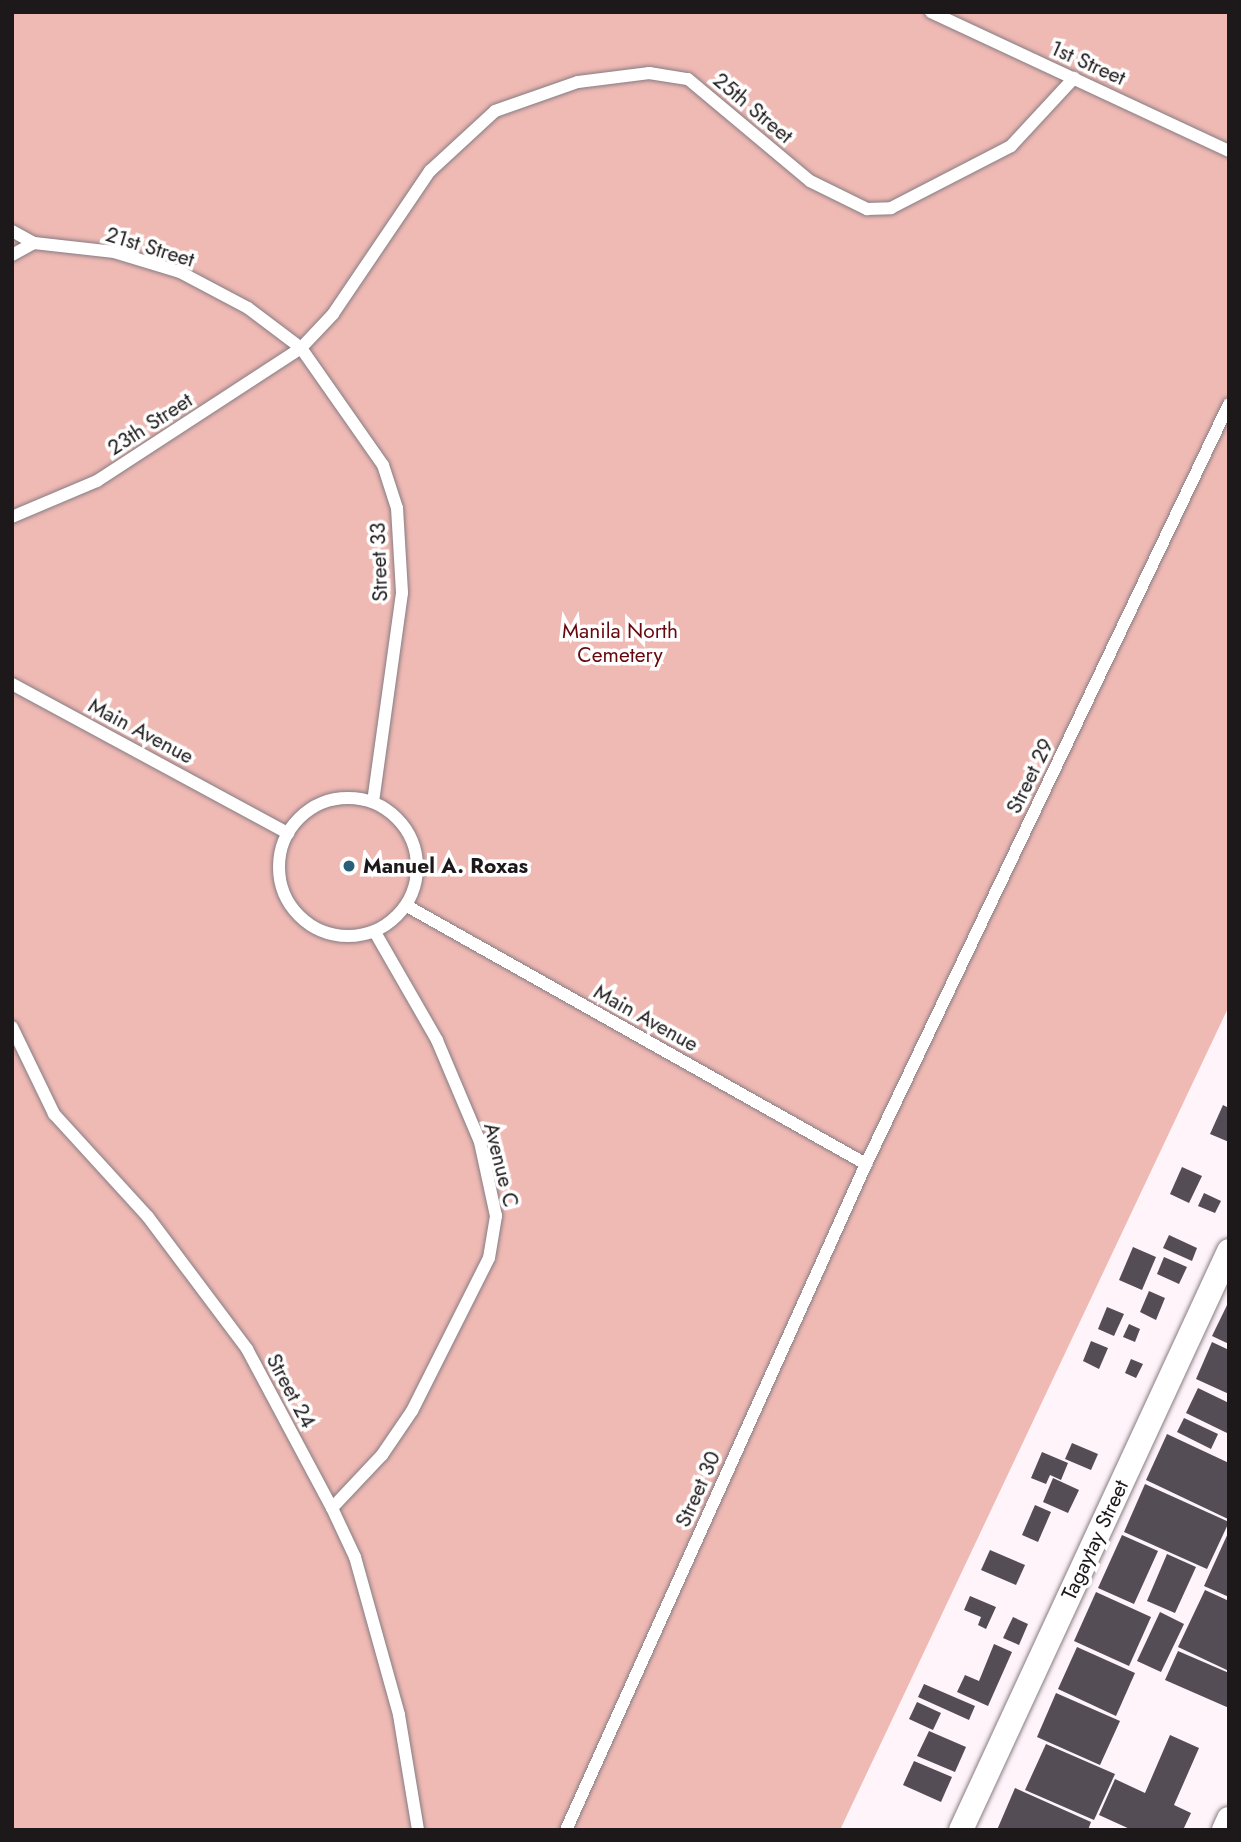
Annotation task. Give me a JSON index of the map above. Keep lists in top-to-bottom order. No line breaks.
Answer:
{"streets":{"street":["Tagaytay Street"],"lane":["1st Street","25th Street","21st Street","23th Street","Street 33","Main Avenue","Street 29","Avenue C","Street 24","Street 30"]},"crossings":[["1st Street","25th Street"],["25th Street","21st Street"],["25th Street","23th Street"],["25th Street","Street 33"],["21st Street","23th Street"],["21st Street","Street 33"],["23th Street","Street 33"],["Street 33","Main Avenue"],["Street 33","Avenue C"],["Main Avenue","Street 29"],["Main Avenue","Avenue C"],["Main Avenue","Street 30"],["Street 29","Street 30"],["Avenue C","Street 24"]],"parks":["Manila North Cemetery"],"places":["Manuel A. Roxas"]}
